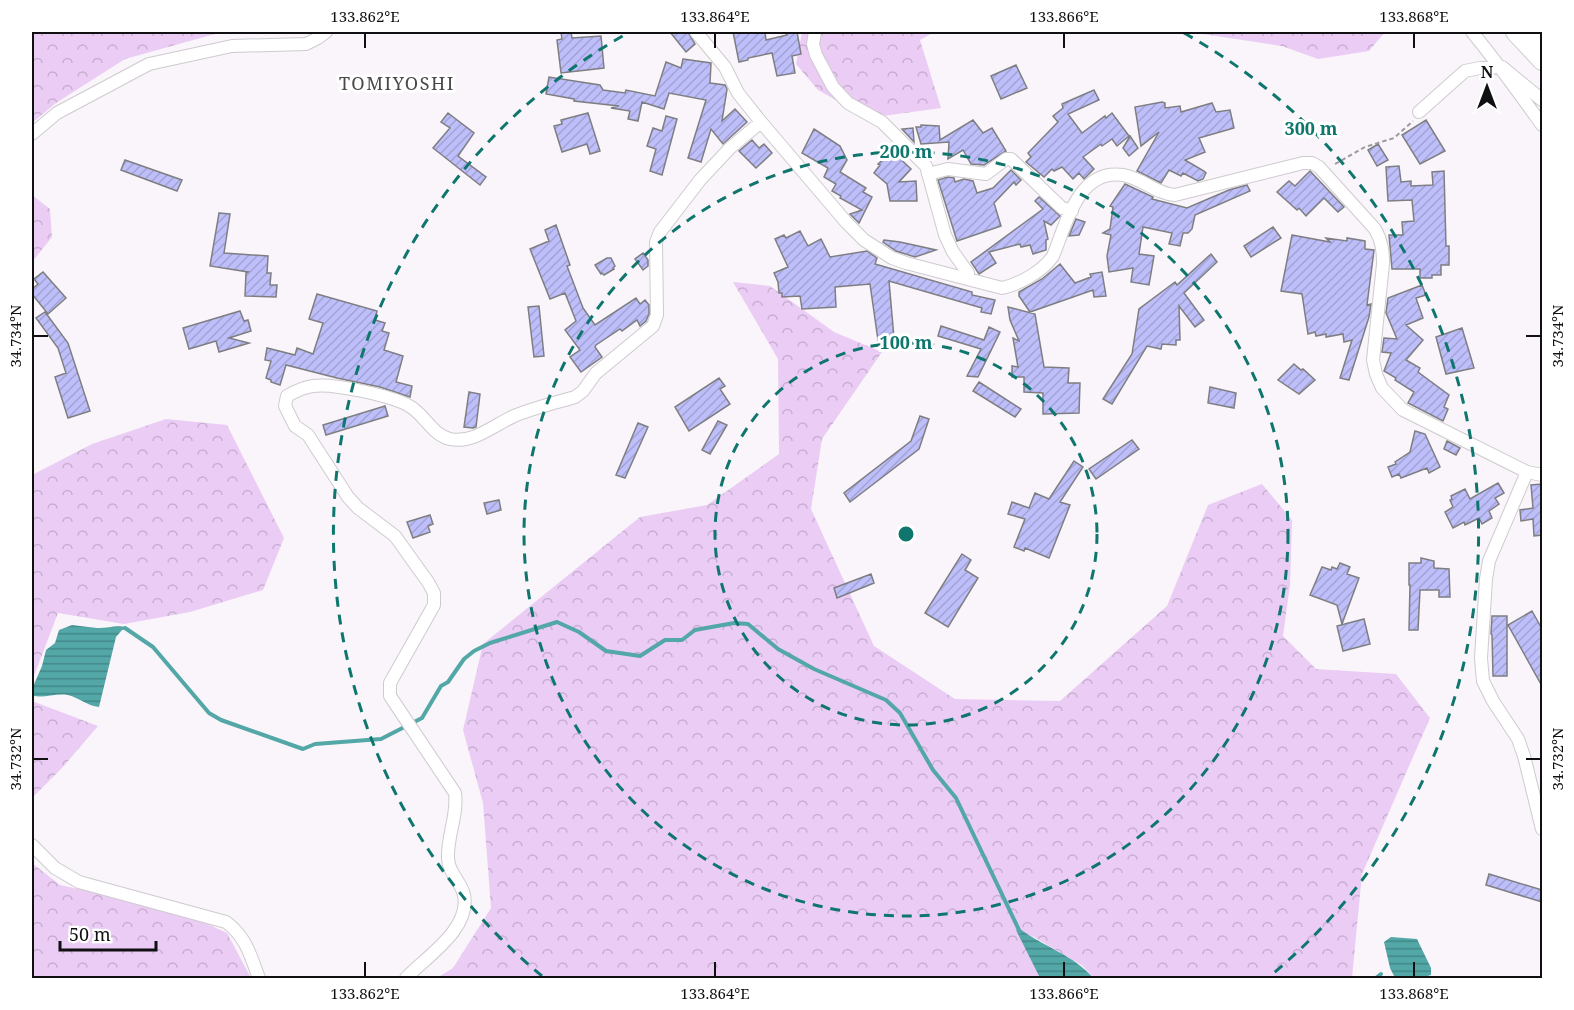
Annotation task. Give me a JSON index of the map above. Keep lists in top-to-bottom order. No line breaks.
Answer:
{"districts":["TOMIYOSHI"],"scale_bar":"50 m","north":"top","coordinates":["133.862°E","133.864°E","133.866°E","133.868°E","34.734°N","34.732°N"],"rings":["300 m","200 m","100 m"]}
